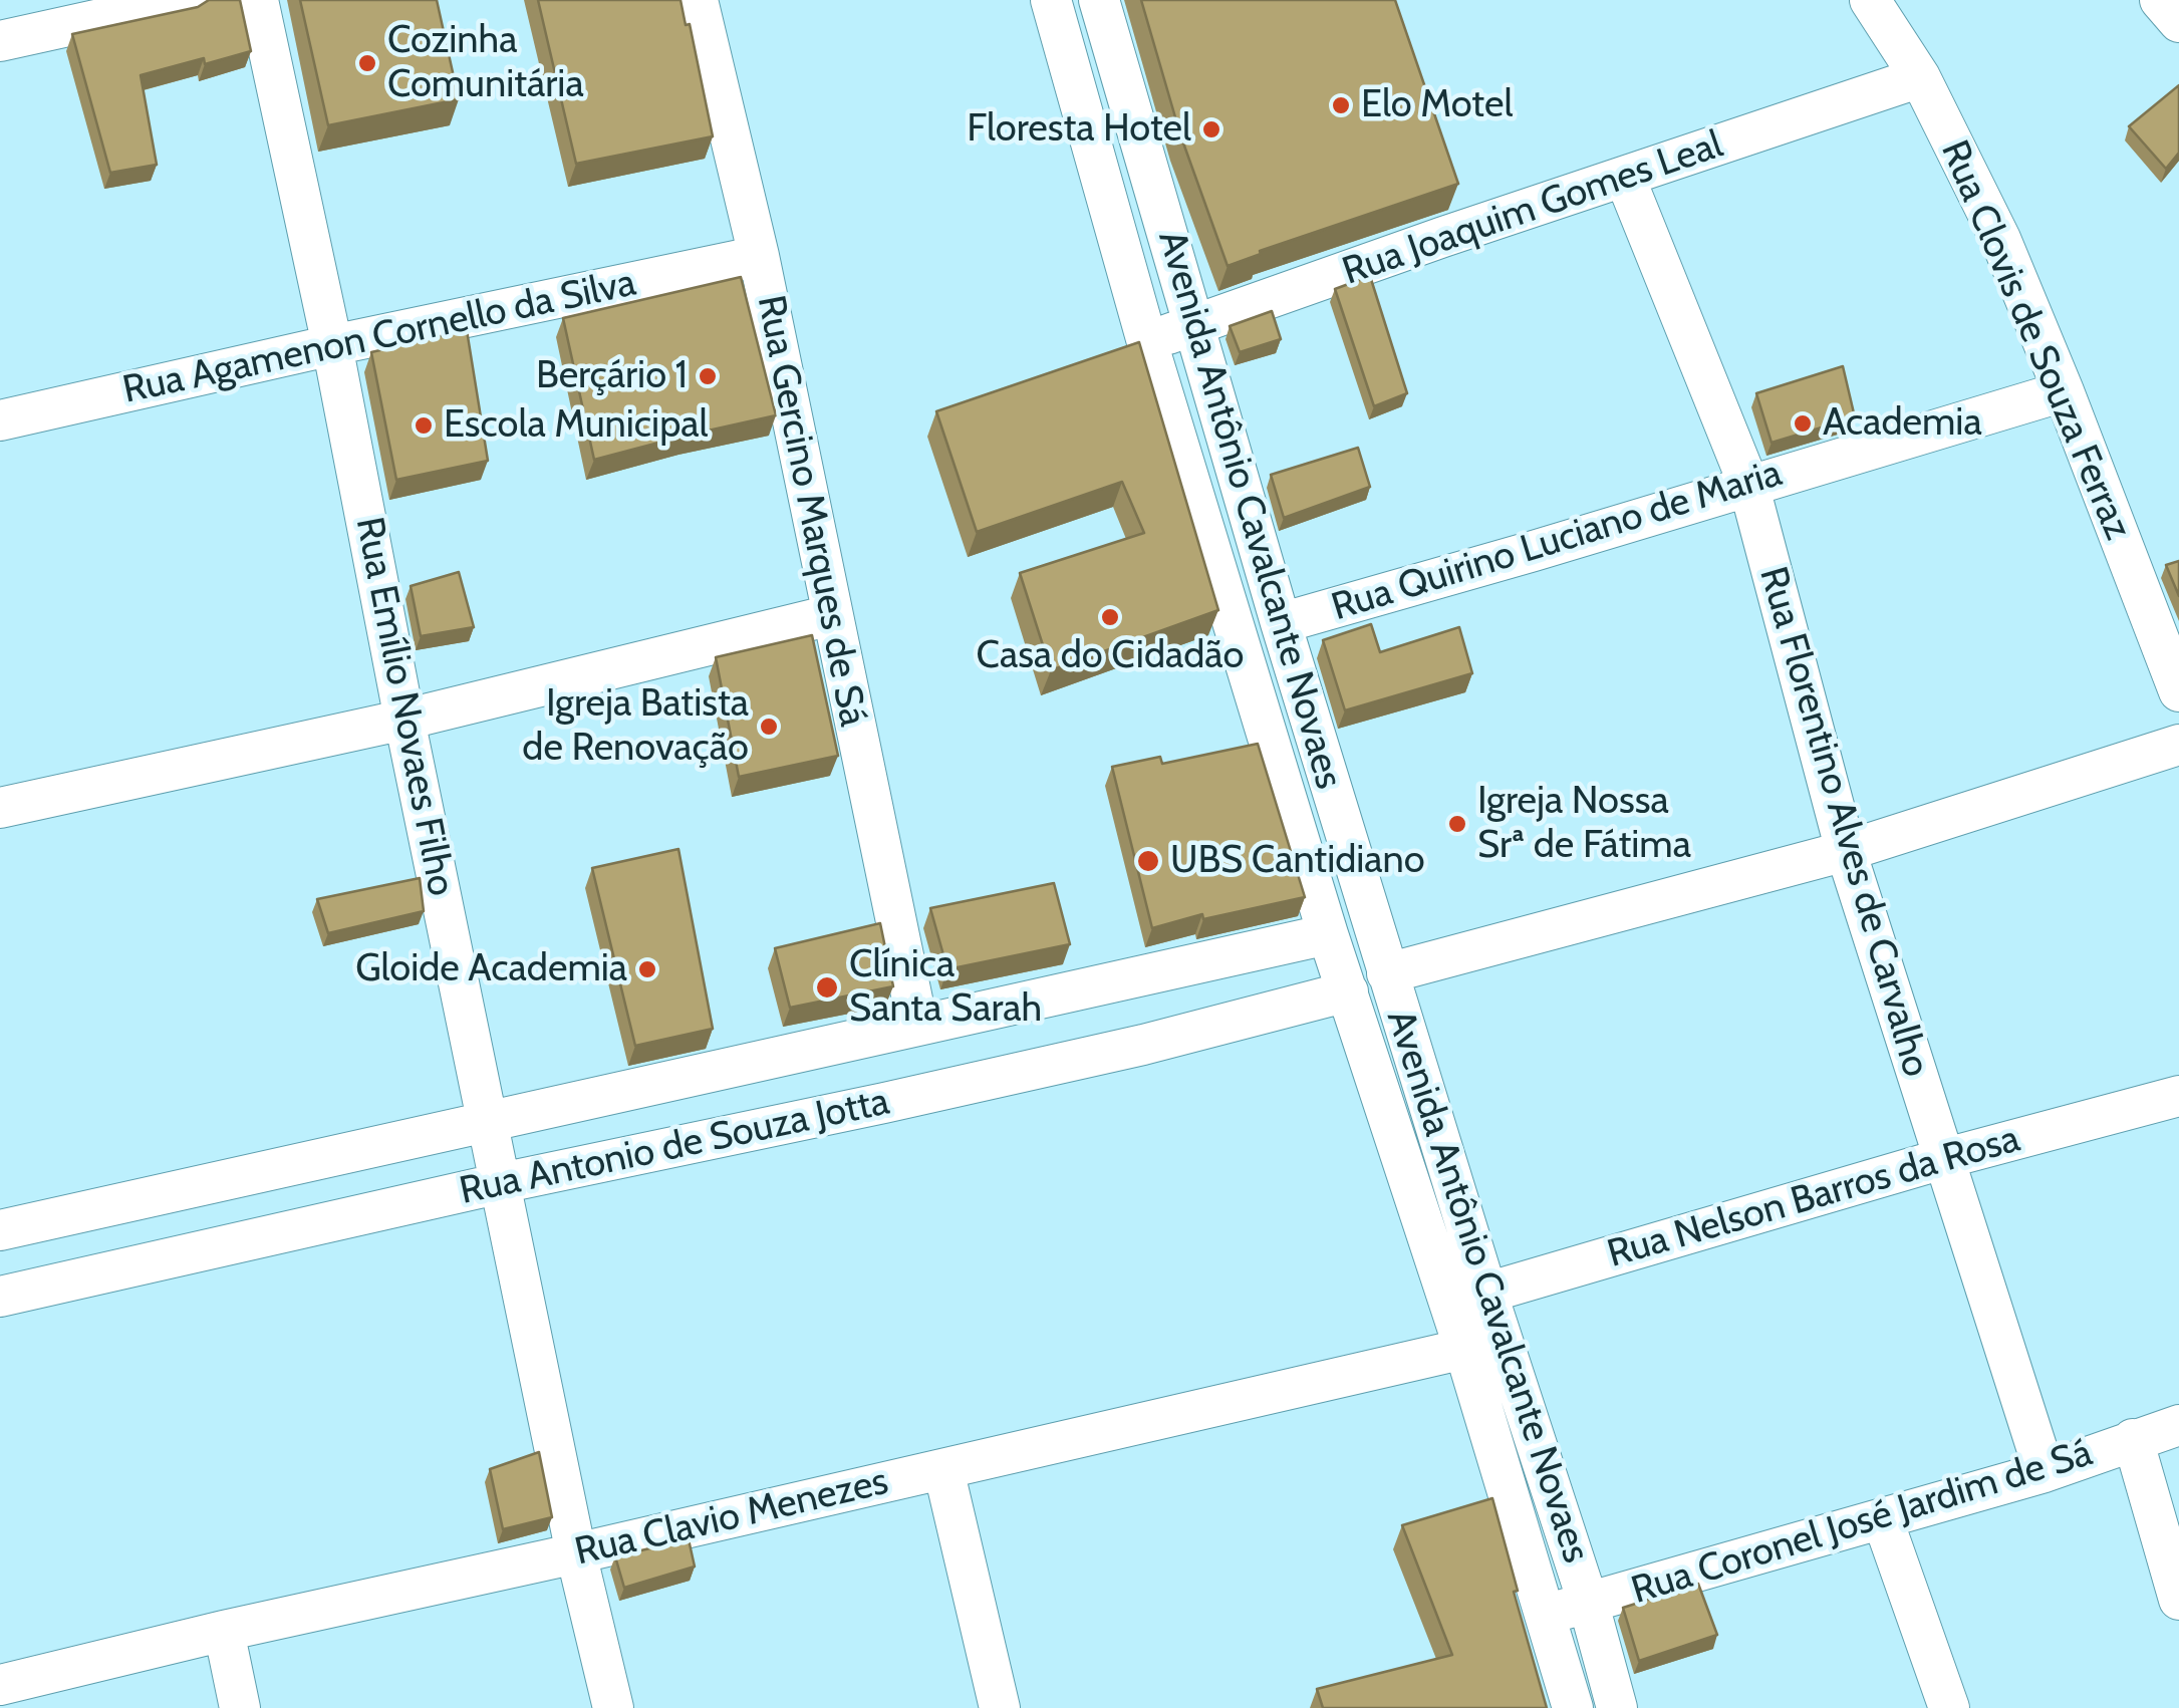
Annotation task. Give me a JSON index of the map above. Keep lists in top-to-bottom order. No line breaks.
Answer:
{"streets":{"street":["Rua Joaquim Gomes Leal","Rua Agamenon Cornello da Silva","Rua Clovis de Souza Ferraz","Avenida Antônio Cavalcante Novaes","Rua Gercino Marques de Sá","Rua Quirino Luciano de Maria","Rua Emílio Novaes Filho","Rua Florentino Alves de Carvalho","Rua Antonio de Souza Jotta","Rua Nelson Barros da Rosa","Rua Clavio Menezes","Rua Coronel José Jardim de Sá"]},"crossings":[["Rua Joaquim Gomes Leal","Rua Clovis de Souza Ferraz"],["Rua Joaquim Gomes Leal","Avenida Antônio Cavalcante Novaes"],["Rua Joaquim Gomes Leal","Rua Florentino Alves de Carvalho"],["Rua Agamenon Cornello da Silva","Rua Gercino Marques de Sá"],["Rua Agamenon Cornello da Silva","Rua Emílio Novaes Filho"],["Rua Clovis de Souza Ferraz","Rua Quirino Luciano de Maria"],["Avenida Antônio Cavalcante Novaes","Rua Quirino Luciano de Maria"],["Avenida Antônio Cavalcante Novaes","Rua Nelson Barros da Rosa"],["Avenida Antônio Cavalcante Novaes","Rua Coronel José Jardim de Sá"],["Rua Gercino Marques de Sá","Rua Antonio de Souza Jotta"],["Rua Quirino Luciano de Maria","Rua Florentino Alves de Carvalho"],["Rua Emílio Novaes Filho","Rua Antonio de Souza Jotta"],["Rua Emílio Novaes Filho","Rua Clavio Menezes"],["Rua Florentino Alves de Carvalho","Rua Nelson Barros da Rosa"],["Rua Florentino Alves de Carvalho","Rua Coronel José Jardim de Sá"]],"places":["Cozinha Comunitária","Elo Motel","Floresta Hotel","Berçário 1","Academia","Escola Municipal","Casa do Cidadão","Igreja Batista de Renovação","Igreja Nossa Srª de Fátima","UBS Cantidiano","Gloide Academia","Clínica Santa Sarah"]}
